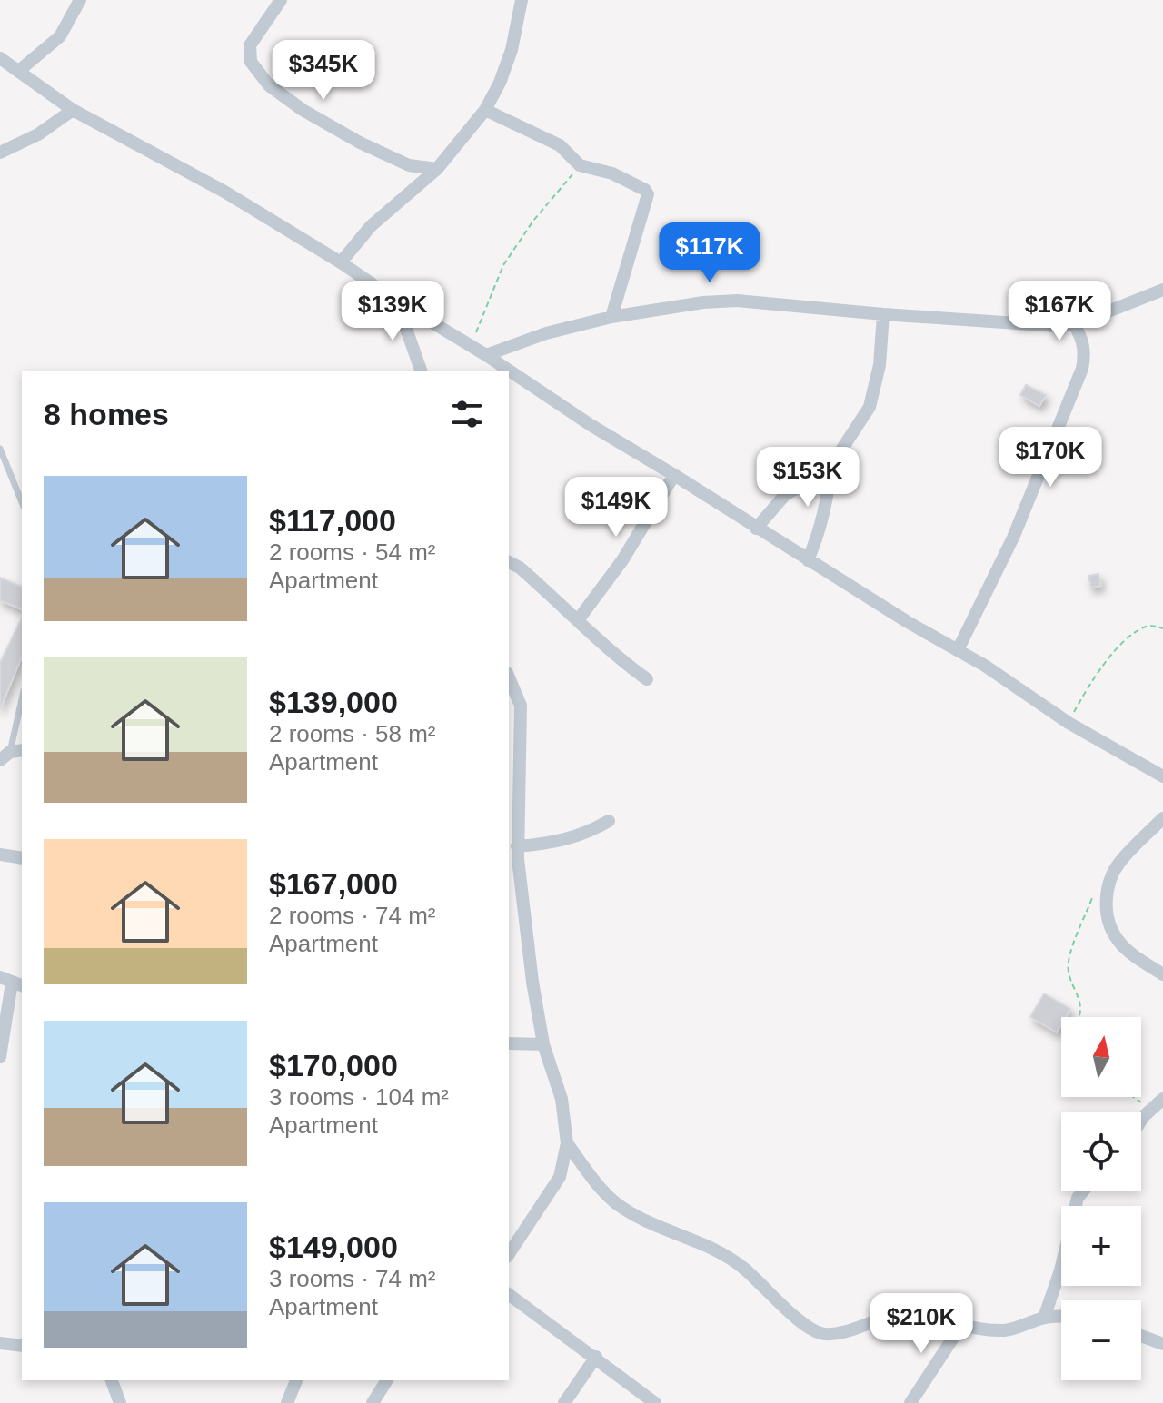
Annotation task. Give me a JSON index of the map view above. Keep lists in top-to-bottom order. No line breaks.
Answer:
{"north":"top","page":{"price":["$345K","$117K","$139K","$167K","$170K","$153K","$149K","$210K"],"heading":"8 homes","list":[{"name":"$117,000","note":"2 rooms · 54 m² · Apartment"},{"name":"$139,000","note":"2 rooms · 58 m² · Apartment"},{"name":"$167,000","note":"2 rooms · 74 m² · Apartment"},{"name":"$170,000","note":"3 rooms · 104 m² · Apartment"},{"name":"$149,000","note":"3 rooms · 74 m² · Apartment"}],"map_buttons":["+","−"]}}
